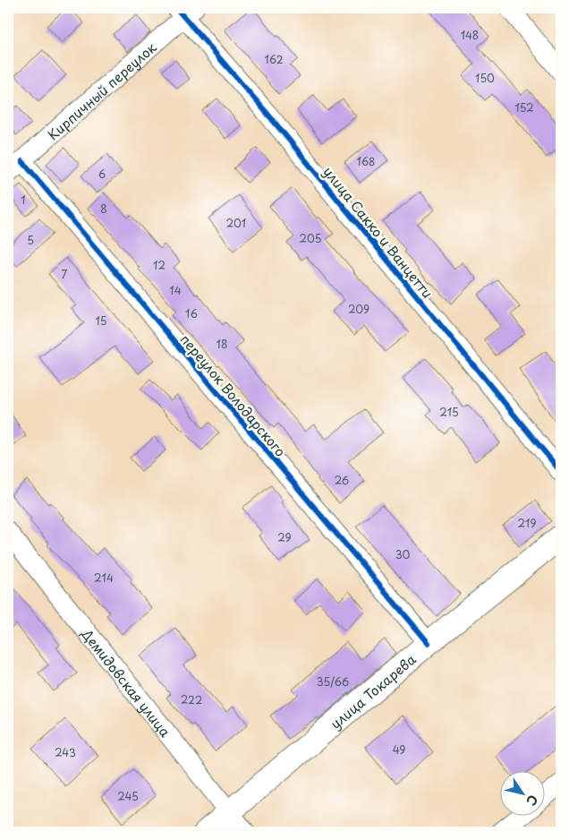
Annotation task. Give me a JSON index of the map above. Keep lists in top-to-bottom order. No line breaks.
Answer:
{"streets":{"street":["Кирпичный переулок","улица Сакко и Ванцетти","переулок Володарского","Демидовская улица","улица Токарева"]},"crossings":[["Кирпичный переулок","улица Сакко и Ванцетти"],["Кирпичный переулок","переулок Володарского"],["переулок Володарского","улица Токарева"],["Демидовская улица","улица Токарева"]],"house_numbers":["148","162","150","152","168","6","1","8","201","205","5","12","7","14","209","16","15","18","215","26","219","29","30","214","35/66","222","49","243","245"],"north":"bottom right"}
